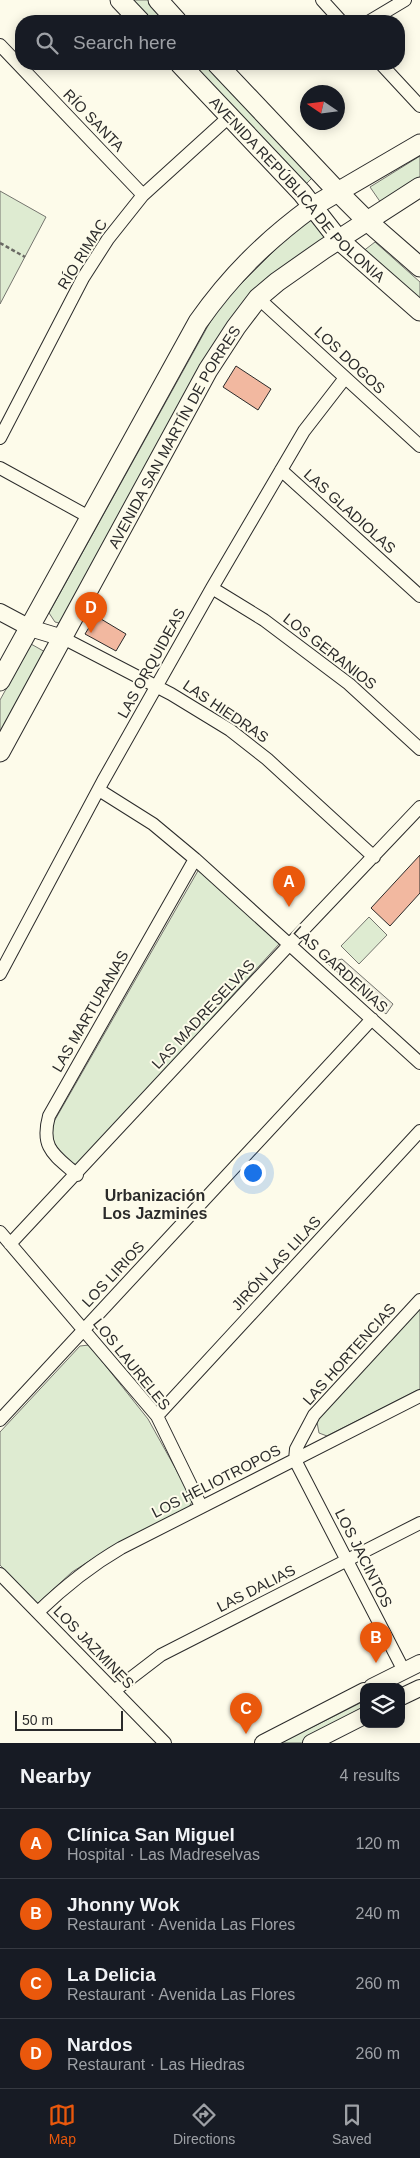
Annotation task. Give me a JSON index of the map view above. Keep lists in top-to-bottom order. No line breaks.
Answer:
{"streets":{"main road":["AVENIDA REPÚBLICA DE POLONIA","AVENIDA SAN MARTÍN DE PORRES"],"street":["RÍO SANTA","RÍO RIMAC","LOS DOGOS","LAS GLADIOLAS","LOS GERANIOS","LAS ORQUIDEAS","LAS HIEDRAS","LAS GARDENIAS","LAS MARTURANAS","LAS MADRESELVAS","JIRÓN LAS LILAS","LOS LIRIOS","LAS HORTENCIAS","LOS LAURELES","LOS HELIOTROPOS","LOS JACINTOS","LAS DALIAS","LOS JAZMINES"]},"crossings":[["RÍO SANTA","RÍO RIMAC"],["AVENIDA REPÚBLICA DE POLONIA","RÍO RIMAC"],["AVENIDA REPÚBLICA DE POLONIA","AVENIDA SAN MARTÍN DE PORRES"],["LOS DOGOS","AVENIDA SAN MARTÍN DE PORRES"],["LOS DOGOS","LAS ORQUIDEAS"],["AVENIDA SAN MARTÍN DE PORRES","LAS HIEDRAS"],["LAS GLADIOLAS","LAS ORQUIDEAS"],["LOS GERANIOS","LAS ORQUIDEAS"],["LAS ORQUIDEAS","LAS HIEDRAS"],["LAS ORQUIDEAS","LAS GARDENIAS"],["LAS HIEDRAS","LAS MADRESELVAS"],["LAS GARDENIAS","LAS MARTURANAS"],["LAS GARDENIAS","LAS MADRESELVAS"],["LAS GARDENIAS","LOS LIRIOS"],["LAS MARTURANAS","LAS MADRESELVAS"],["LAS MADRESELVAS","LOS LAURELES"],["JIRÓN LAS LILAS","LOS LAURELES"],["LOS LIRIOS","LOS LAURELES"],["LAS HORTENCIAS","LOS HELIOTROPOS"],["LAS HORTENCIAS","LOS JACINTOS"],["LOS LAURELES","LOS HELIOTROPOS"],["LOS HELIOTROPOS","LOS JACINTOS"],["LOS HELIOTROPOS","LOS JAZMINES"],["LOS JACINTOS","LAS DALIAS"],["LAS DALIAS","LOS JAZMINES"]],"districts":["Urbanización Los Jazmines"],"scale_bar":"50 m","north":"left","page":{"search":"Search here","pins":["D","A","B","C"],"scale":"50 m","heading":["Nearby","4 results"],"list":[{"mark":"A","name":"Clínica San Miguel","note":"Hospital · Las Madreselvas","value":"120 m"},{"mark":"B","name":"Jhonny Wok","note":"Restaurant · Avenida Las Flores","value":"240 m"},{"mark":"C","name":"La Delicia","note":"Restaurant · Avenida Las Flores","value":"260 m"},{"mark":"D","name":"Nardos","note":"Restaurant · Las Hiedras","value":"260 m"}],"nav":["Map","Directions","Saved"]}}
